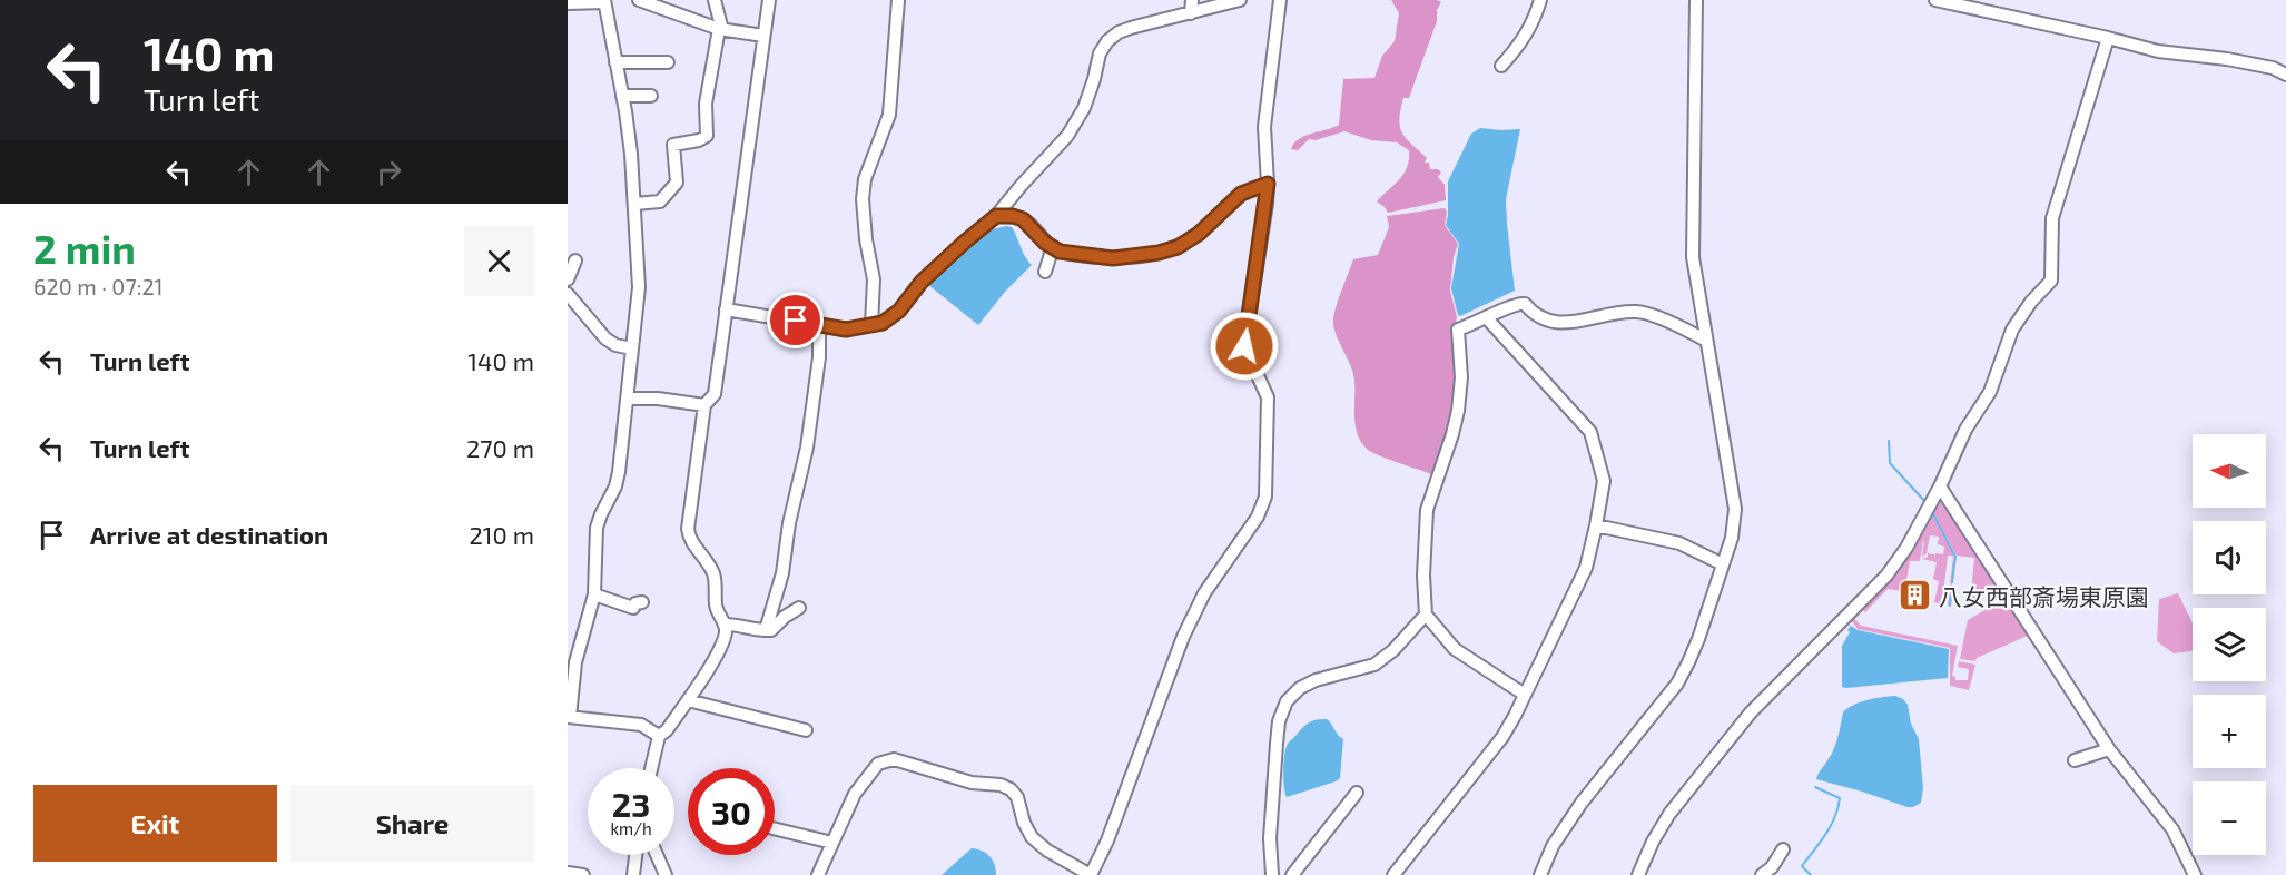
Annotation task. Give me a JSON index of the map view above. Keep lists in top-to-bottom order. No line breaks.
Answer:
{"places":{"building":["八女西部斎場東原園"]},"north":"left","page":{"turn":["140 m","Turn left"],"heading":["2 min","620 m · 07:21"],"list":[{"name":"Turn left","value":"140 m"},{"name":"Turn left","value":"270 m"},{"name":"Arrive at destination","value":"210 m"}],"map_buttons":["+","−"],"speed":"23 km/h","limit":"30","buttons":["Exit","Share"]}}
